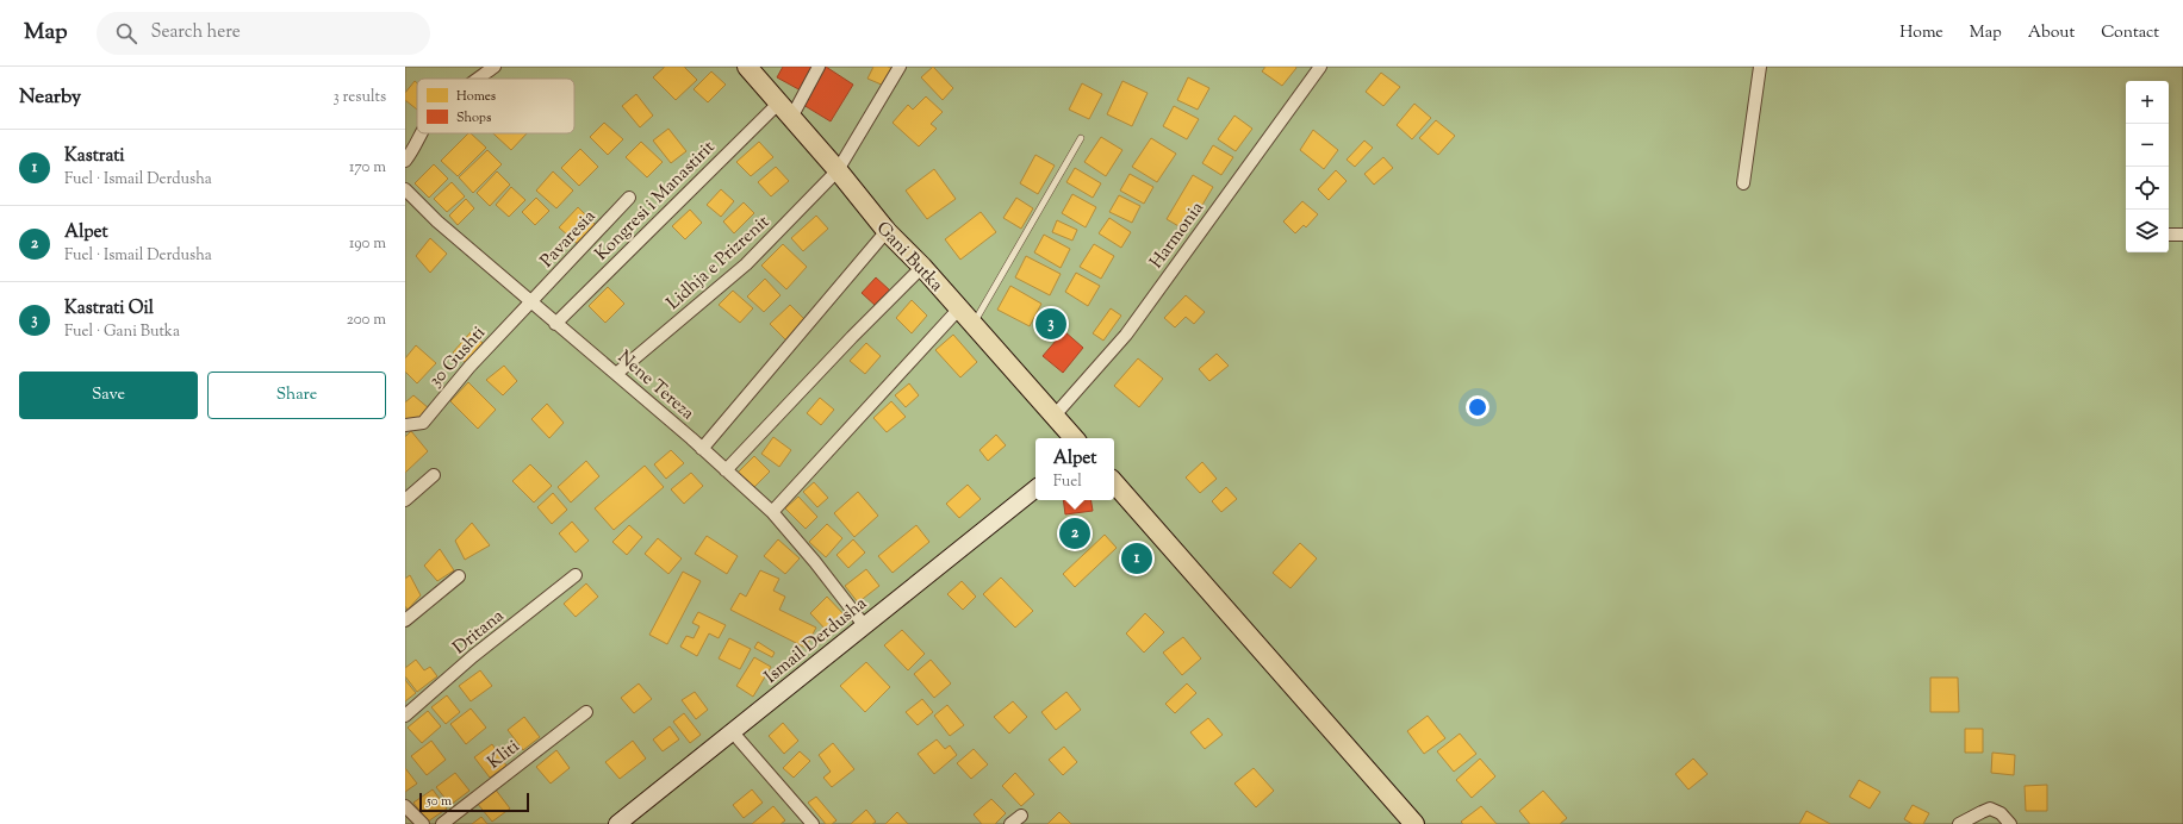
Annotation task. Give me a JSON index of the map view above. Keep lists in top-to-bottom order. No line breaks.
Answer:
{"streets":{"main road":["Gani Butka","Ismail Derdusha"],"street":["Kongresi i Manastirit","Harmonia","Pavaresia","Lidhja e Prizrenit","30 Gushti","Nene Tereza","Dritana","Kliti"]},"crossings":[["Kongresi i Manastirit","Gani Butka"],["Kongresi i Manastirit","Nene Tereza"],["Harmonia","Gani Butka"],["Pavaresia","30 Gushti"],["Pavaresia","Nene Tereza"],["Gani Butka","Lidhja e Prizrenit"],["Lidhja e Prizrenit","Nene Tereza"],["30 Gushti","Nene Tereza"],["Nene Tereza","Ismail Derdusha"]],"legend":["Homes","Shops"],"scale_bar":"50 m","page":{"header":"Map","search":"Search here","nav":["Home","Map","About","Contact"],"heading":["Nearby","3 results"],"map_buttons":["+","−"],"list":[{"mark":"1","name":"Kastrati","note":"Fuel · Ismail Derdusha","value":"170 m"},{"mark":"2","name":"Alpet","note":"Fuel · Ismail Derdusha","value":"190 m"},{"mark":"3","name":"Kastrati Oil","note":"Fuel · Gani Butka","value":"200 m"}],"pins":["3","2","1"],"buttons":["Save","Share"],"popup":["Alpet","Fuel"],"scale":"50 m"}}
